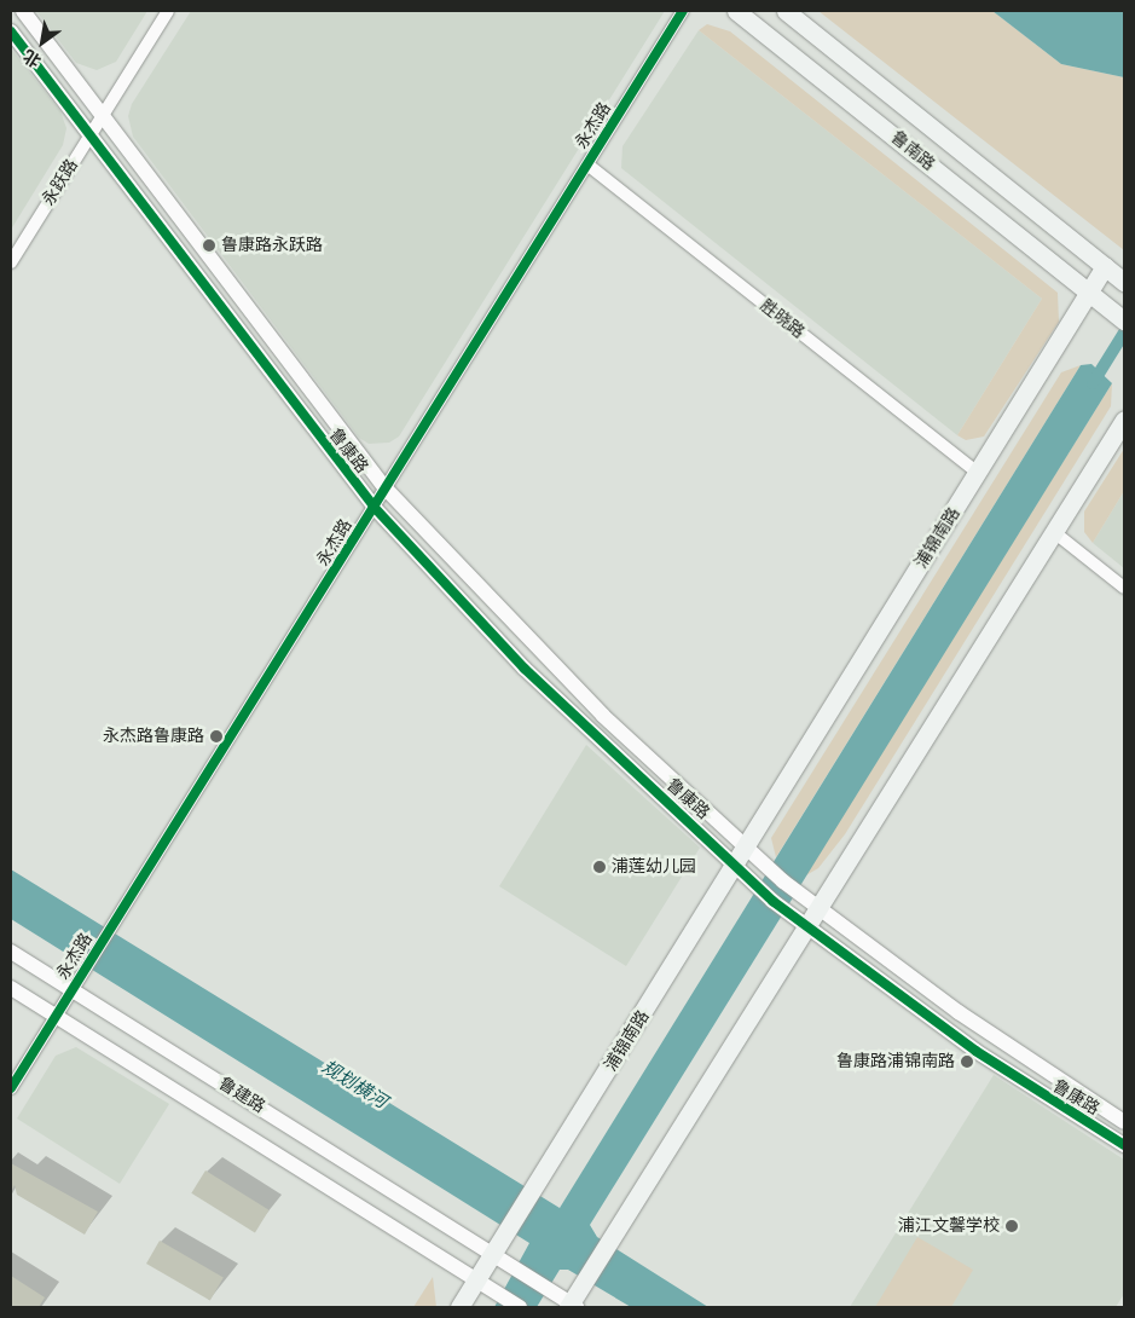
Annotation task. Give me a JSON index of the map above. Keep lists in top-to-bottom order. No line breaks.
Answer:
{"streets":{"main road":["鲁南路","浦锦南路"],"street":["永杰路","永跃路","胜晓路","鲁康路","鲁建路"]},"crossings":[["永杰路","胜晓路"],["永杰路","鲁康路"],["永杰路","鲁建路"],["鲁南路","浦锦南路"],["永跃路","鲁康路"],["胜晓路","浦锦南路"],["鲁康路","浦锦南路"],["浦锦南路","鲁建路"]],"water":["规划横河"],"places":["鲁康路永跃路","永杰路鲁康路","浦莲幼儿园","鲁康路浦锦南路","浦江文馨学校"],"north":"bottom left"}
